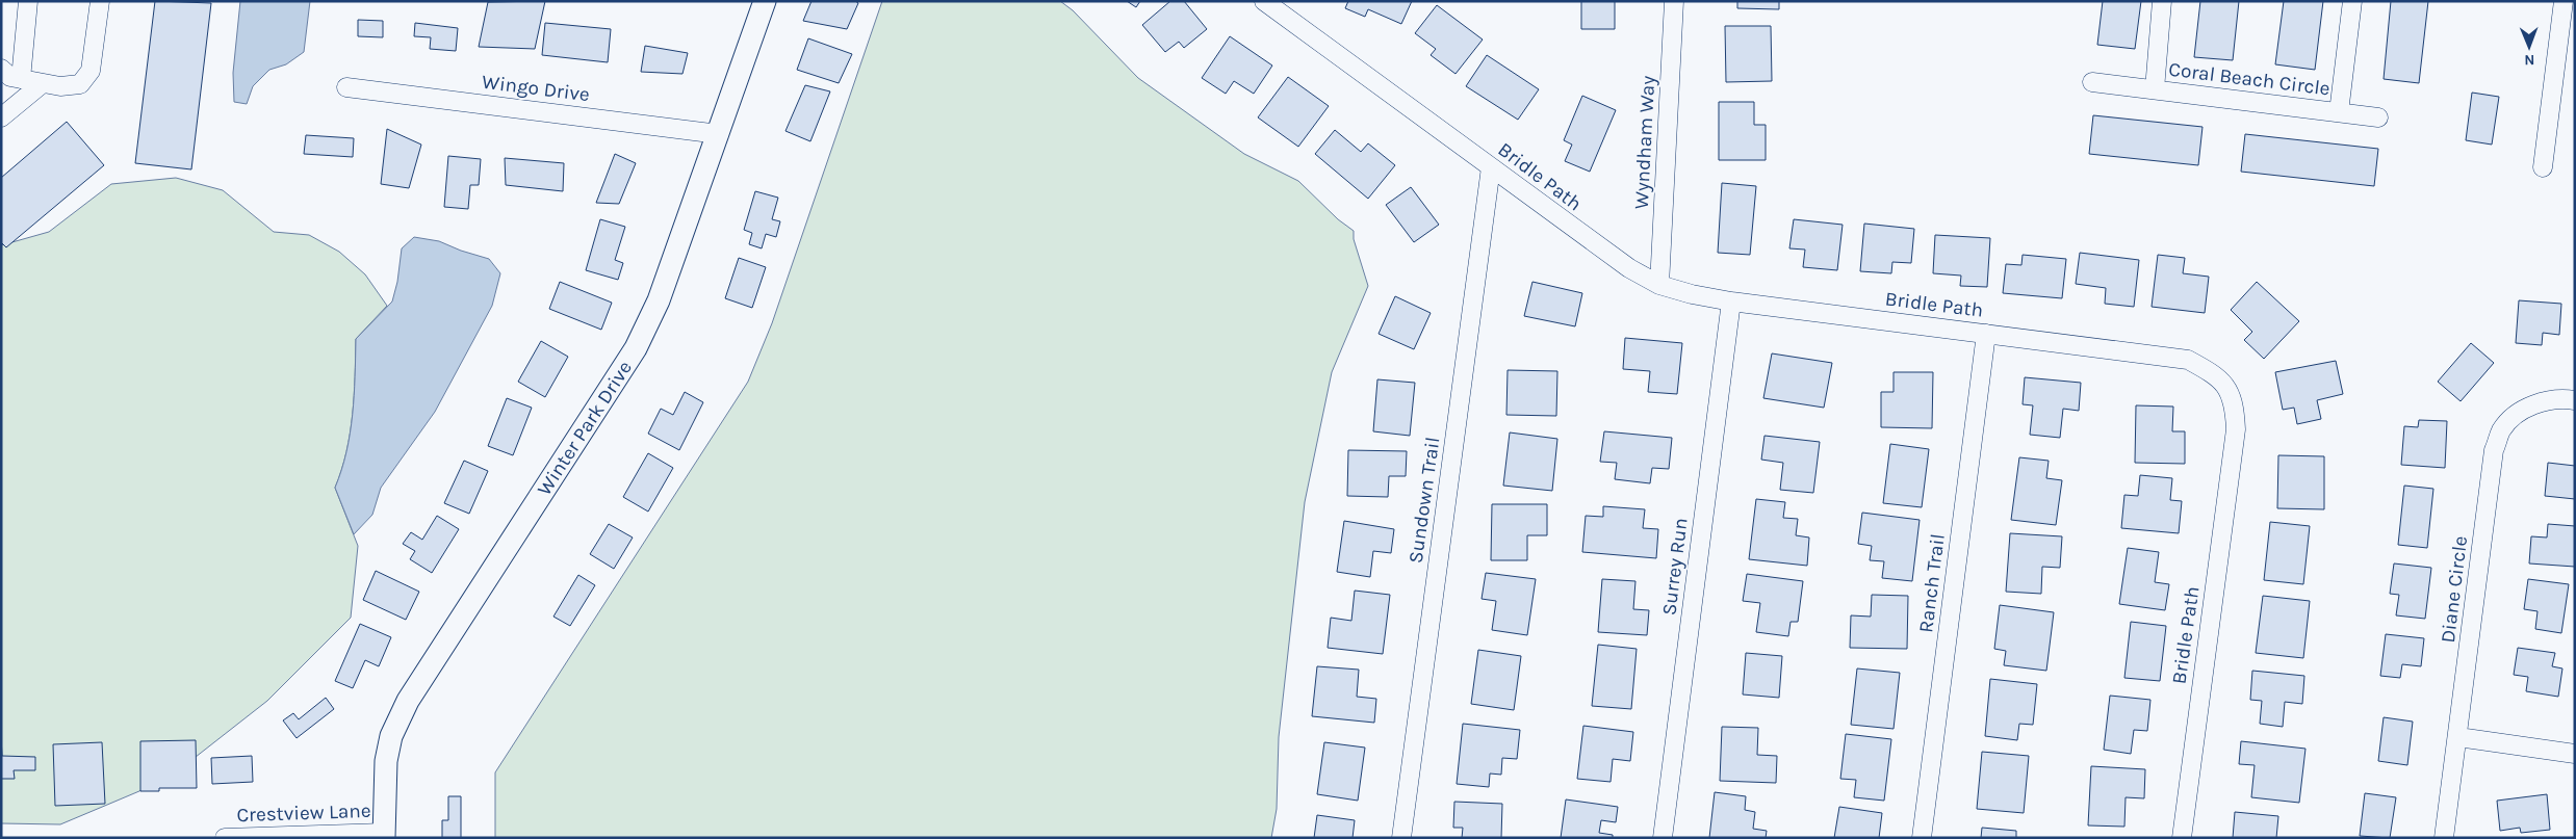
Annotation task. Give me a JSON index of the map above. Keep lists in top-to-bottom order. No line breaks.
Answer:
{"streets":{"street":["Coral Beach Circle","Wingo Drive","Wyndham Way","Bridle Path","Winter Park Drive","Sundown Trail","Surrey Run","Ranch Trail","Diane Circle","Crestview Lane"]},"crossings":[["Wingo Drive","Winter Park Drive"],["Wyndham Way","Bridle Path"],["Bridle Path","Sundown Trail"],["Bridle Path","Surrey Run"],["Bridle Path","Ranch Trail"],["Winter Park Drive","Crestview Lane"]],"north":"bottom"}
